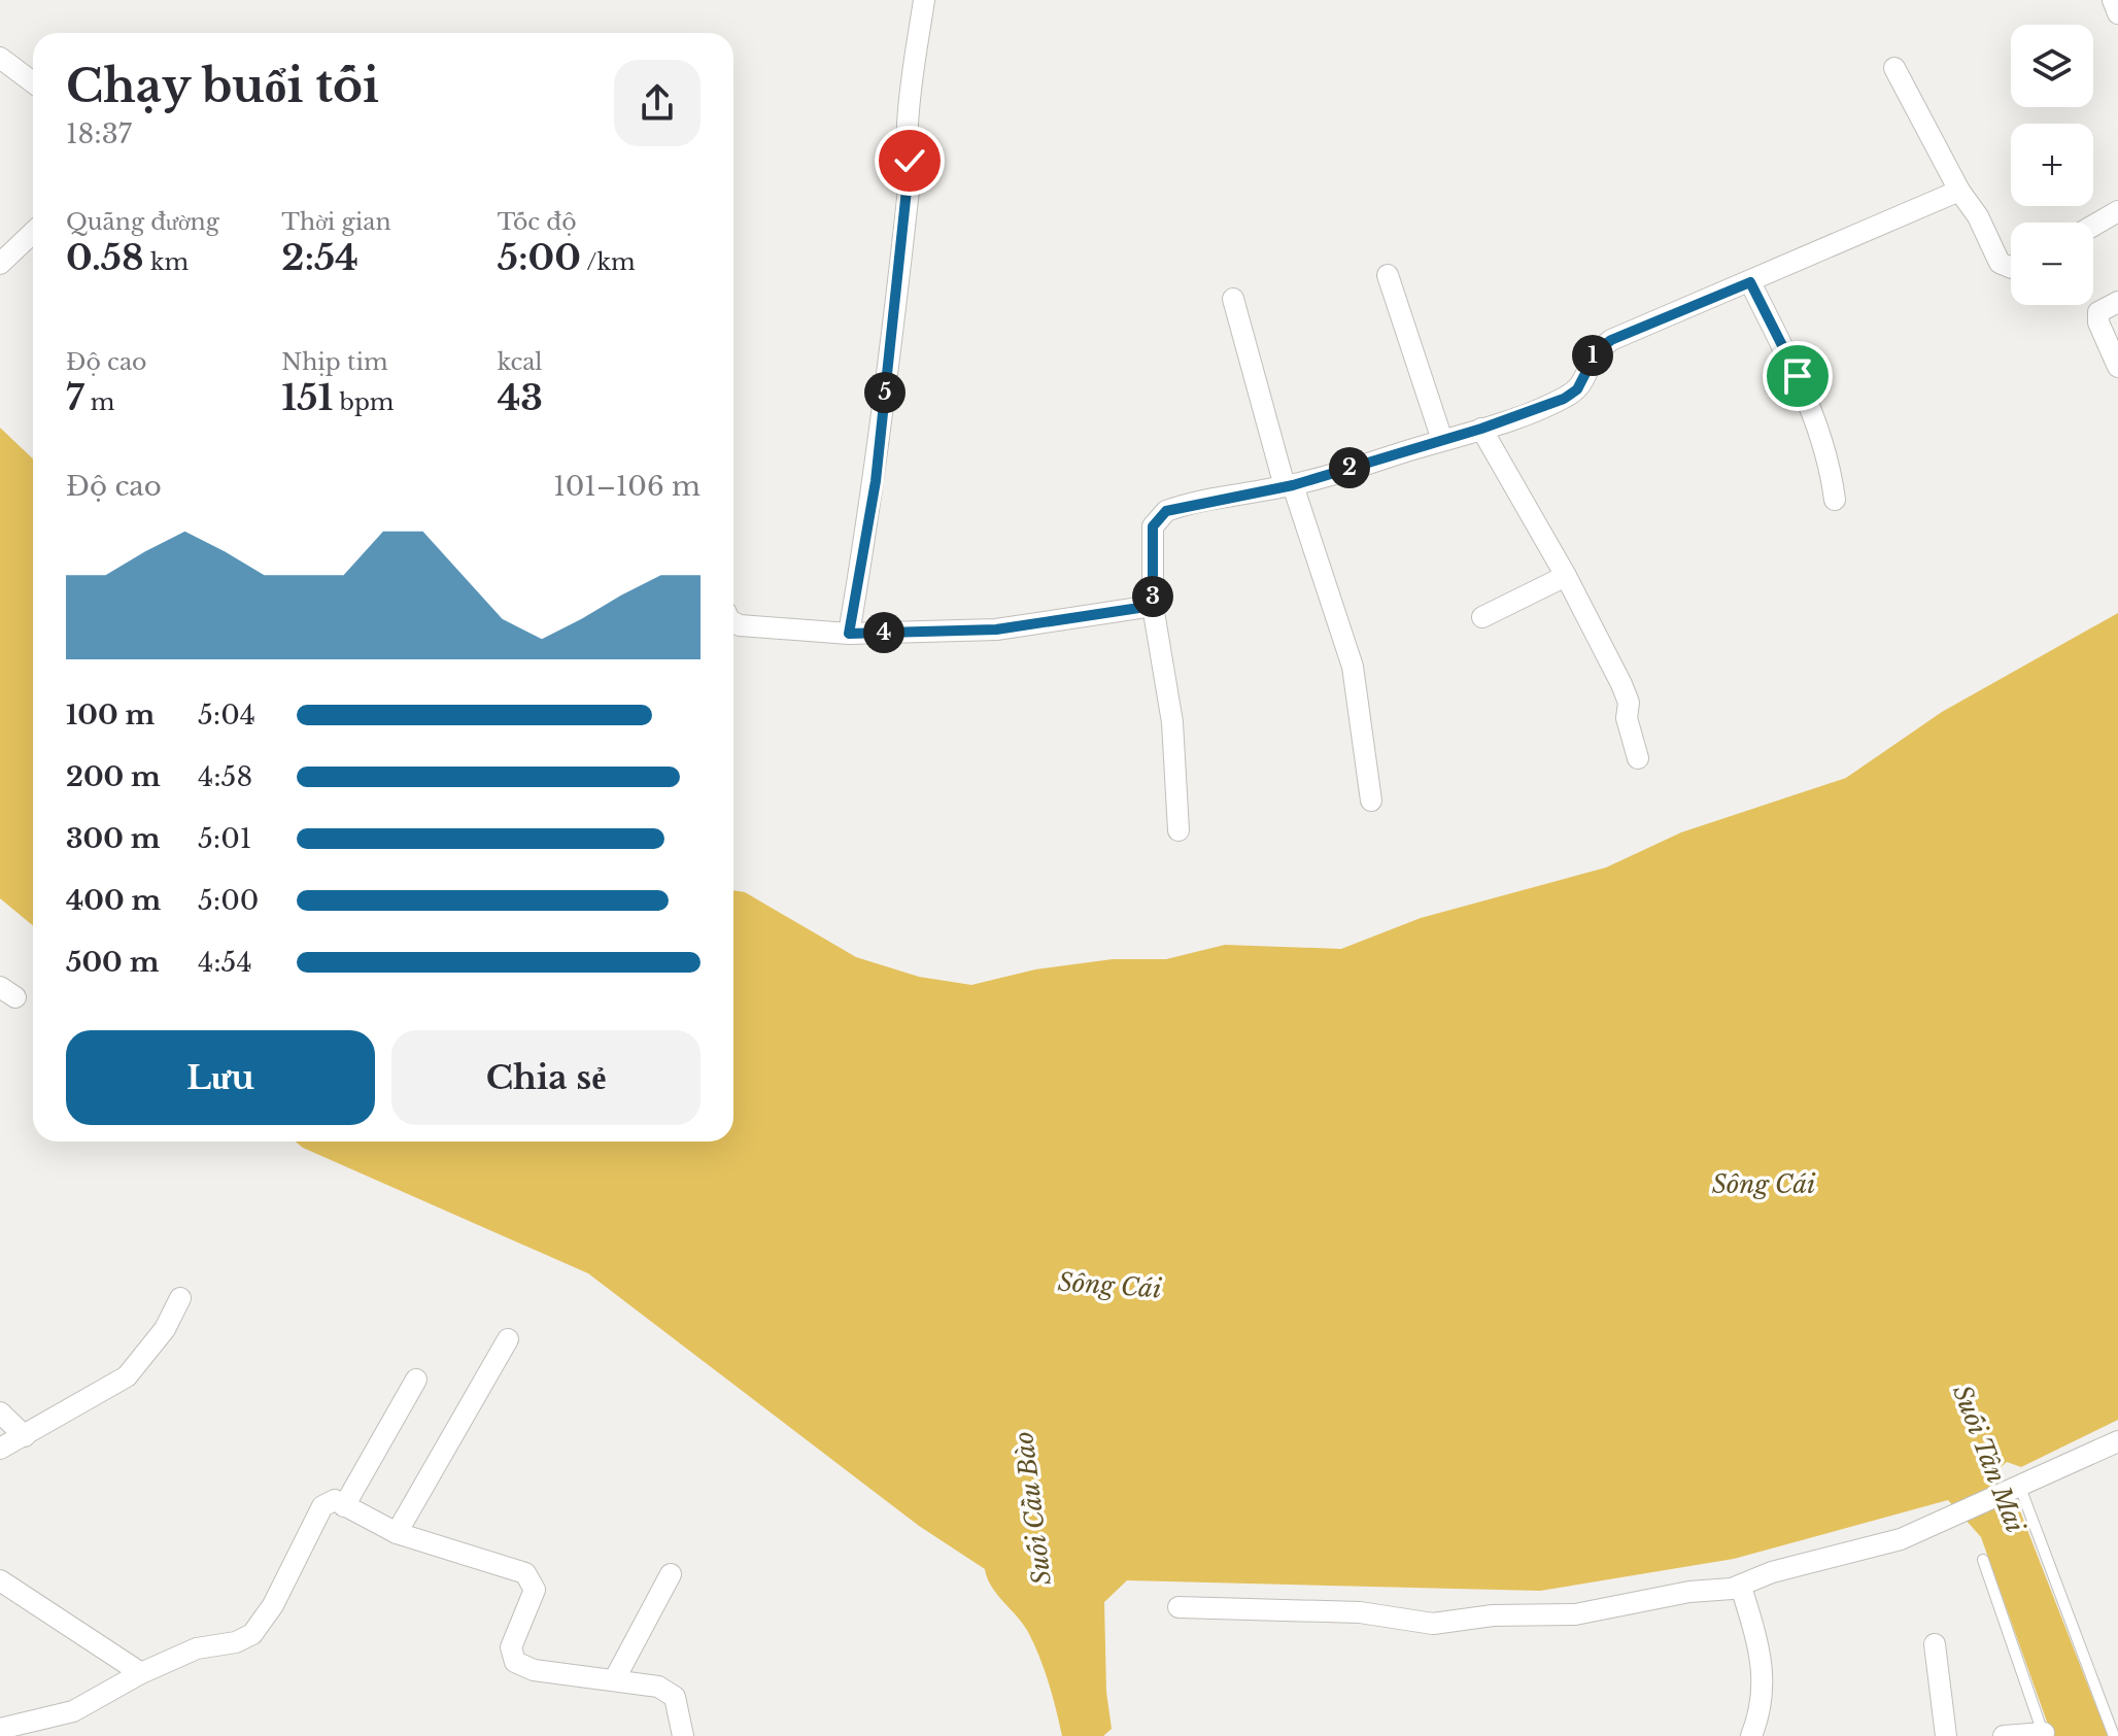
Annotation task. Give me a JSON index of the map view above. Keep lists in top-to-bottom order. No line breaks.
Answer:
{"water":["Sông Cái","Suối Tân Mai","Suối Cầu Bào"],"page":{"map_buttons":["+","−"],"heading":["Chạy buổi tối","18:37"],"stats":[["Quãng đường","0.58 km"],["Thời gian","2:54"],["Tốc độ","5:00 /km"],["Độ cao","7 m"],["Nhịp tim","151 bpm"],["kcal","43"]],"pins":["1","5","2","3","4"],"chart":["Độ cao","101–106 m"],"list":[{"name":"100 m","note":"5:04"},{"name":"200 m","note":"4:58"},{"name":"300 m","note":"5:01"},{"name":"400 m","note":"5:00"},{"name":"500 m","note":"4:54"}],"buttons":["Lưu","Chia sẻ"]}}
